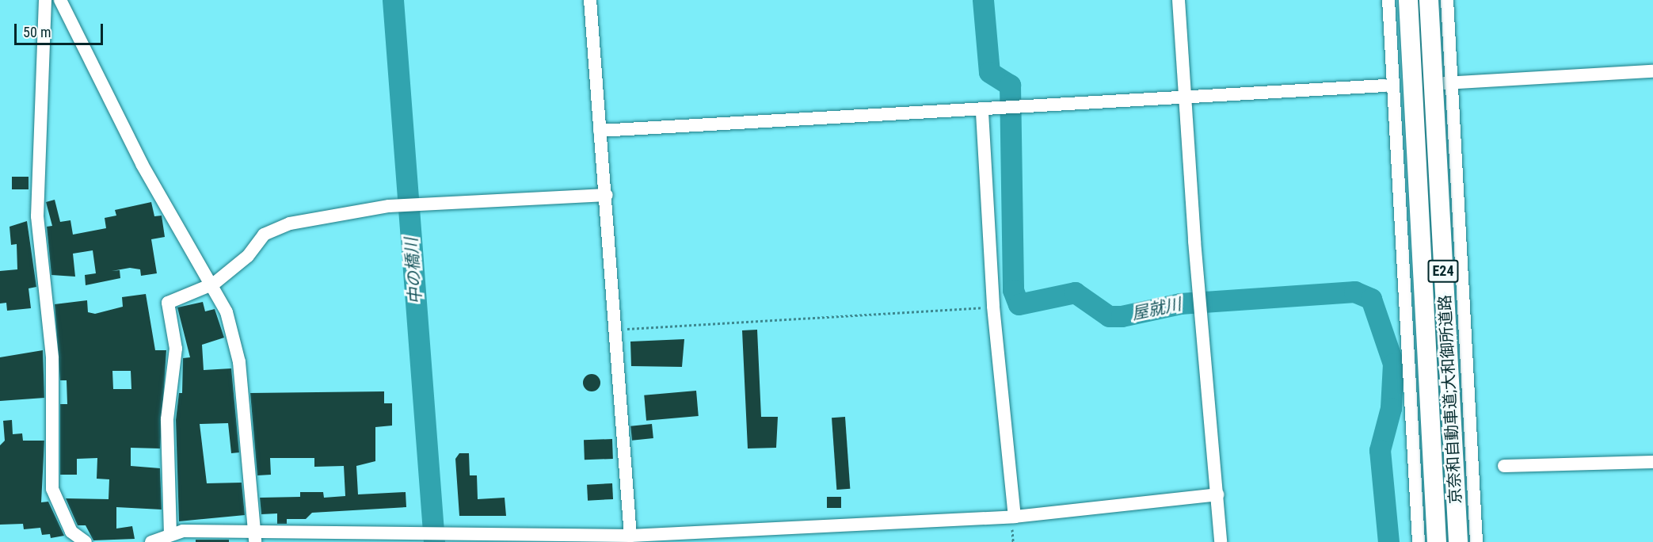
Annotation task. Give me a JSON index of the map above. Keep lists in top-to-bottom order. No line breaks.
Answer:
{"streets":{"highway":["E24","京奈和自動車道;大和御所道路"]},"water":["中の橋川","屋就川"],"scale_bar":"50 m"}
